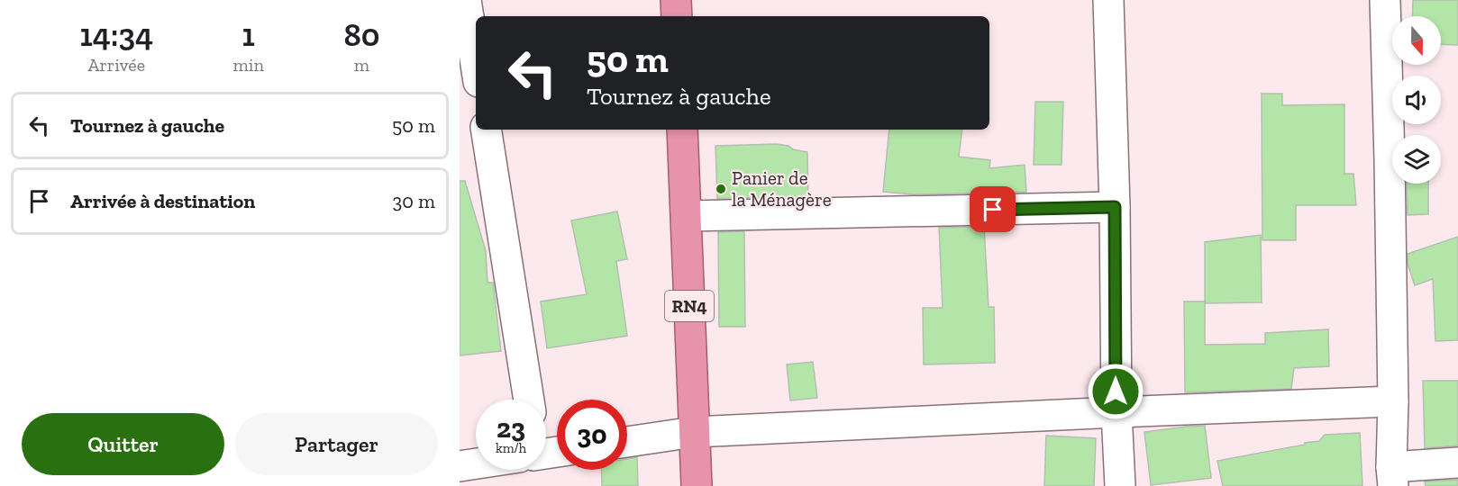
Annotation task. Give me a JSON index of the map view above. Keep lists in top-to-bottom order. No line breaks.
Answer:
{"streets":{"highway":["RN4"]},"places":["Panier de la Ménagère"],"north":"bottom","page":{"eta":["14:34","Arrivée","1","min","80","m"],"turn":["50 m","Tournez à gauche"],"list":[{"name":"Tournez à gauche","value":"50 m"},{"name":"Arrivée à destination","value":"30 m"}],"speed":"23 km/h","limit":"30","buttons":["Quitter","Partager"]}}
